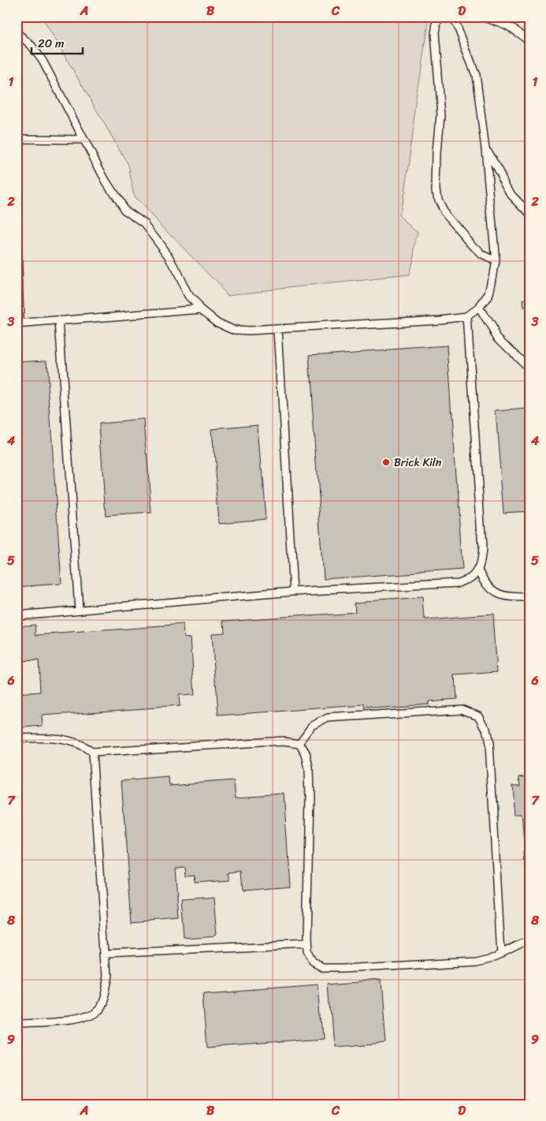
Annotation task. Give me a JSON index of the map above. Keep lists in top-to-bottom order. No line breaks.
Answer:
{"places":["Brick Kiln"],"scale_bar":"20 m","grid":{"columns":["A","B","C","D"],"rows":["1","2","3","4","5","6","7","8","9"]}}
